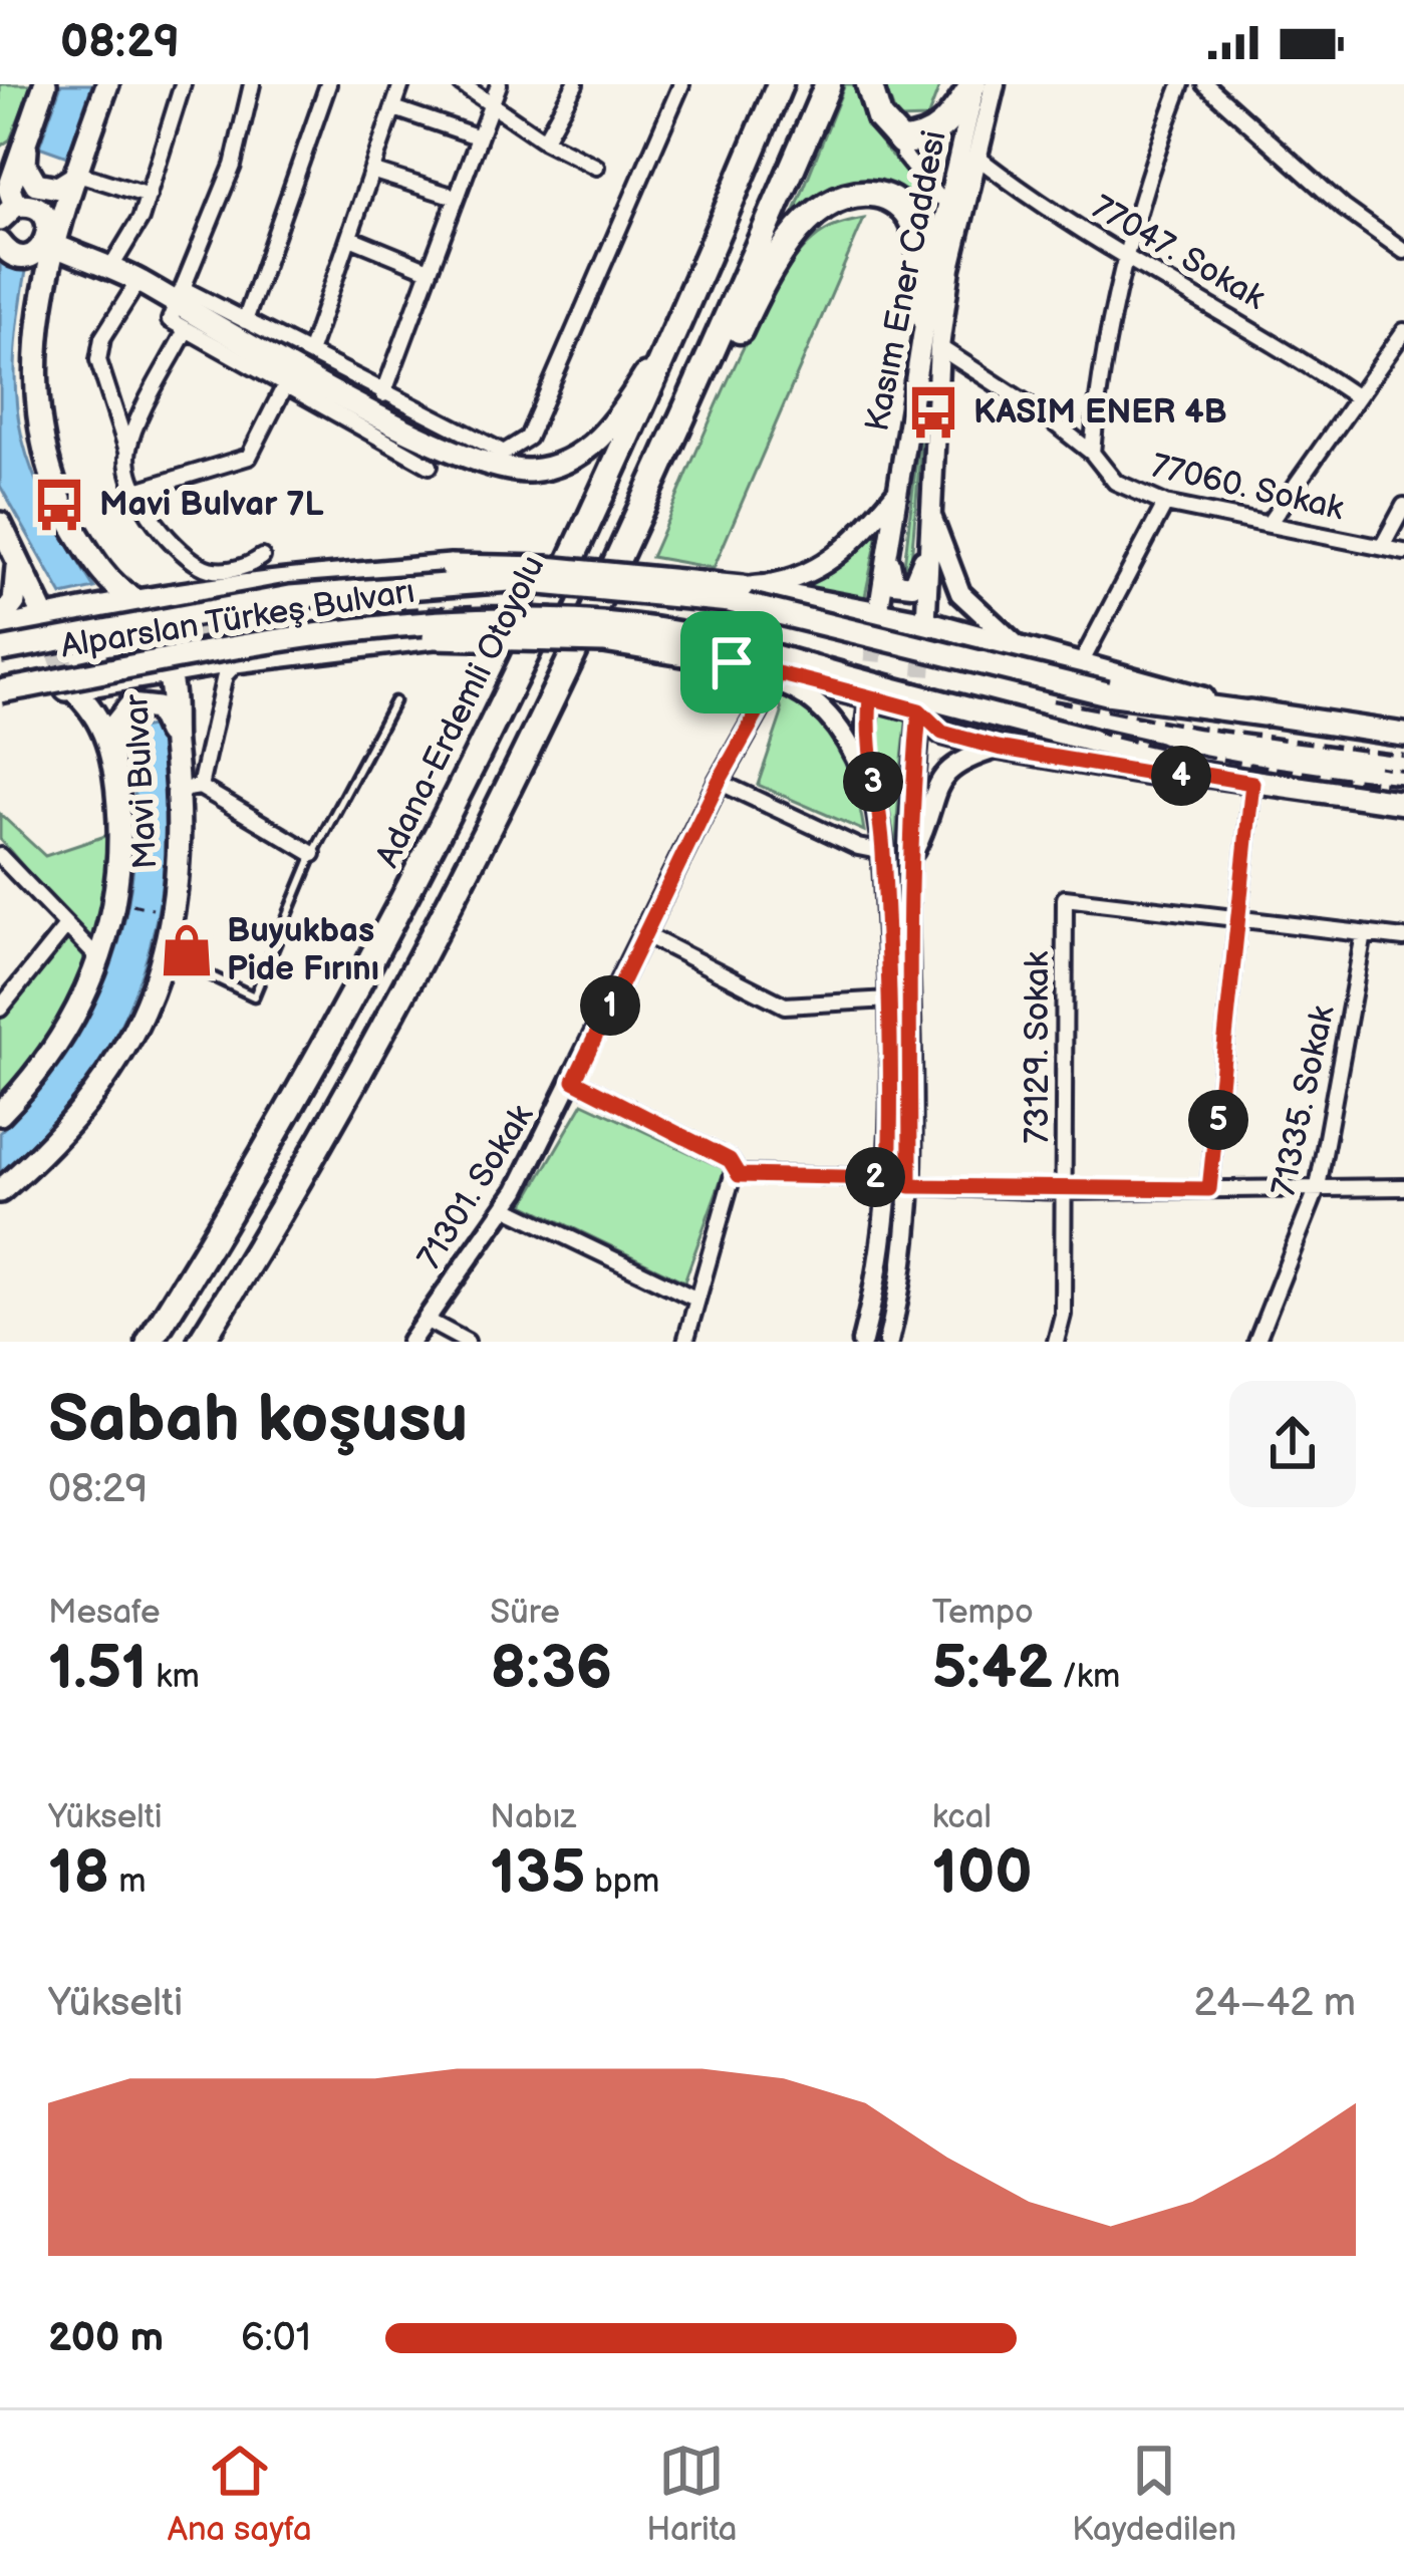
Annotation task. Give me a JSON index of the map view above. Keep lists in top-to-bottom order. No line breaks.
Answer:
{"streets":{"highway":["Adana-Erdemli Otoyolu"],"main road":["Kasım Ener Caddesi","Alparslan Türkeş Bulvarı","Mavi Bulvar"],"street":["77047. Sokak","77060. Sokak","73129. Sokak","71335. Sokak","71301. Sokak"]},"crossings":[["77047. Sokak","Kasım Ener Caddesi"],["Kasım Ener Caddesi","77060. Sokak"],["Kasım Ener Caddesi","Alparslan Türkeş Bulvarı"],["Alparslan Türkeş Bulvarı","Mavi Bulvar"],["Alparslan Türkeş Bulvarı","71301. Sokak"]],"places":{"bus stop":["KASIM ENER 4B","Mavi Bulvar 7L"],"shop":["Buyukbas Pide Fırını"]},"page":{"status":"08:29","pins":["4","3","1","5","2"],"heading":["Sabah koşusu","08:29"],"stats":[["Mesafe","1.51 km"],["Süre","8:36"],["Tempo","5:42 /km"],["Yükselti","18 m"],["Nabız","135 bpm"],["kcal","100"]],"chart":["Yükselti","24–42 m"],"list":[{"name":"200 m","note":"6:01"}],"tabs":["Ana sayfa","Harita","Kaydedilen"]}}
